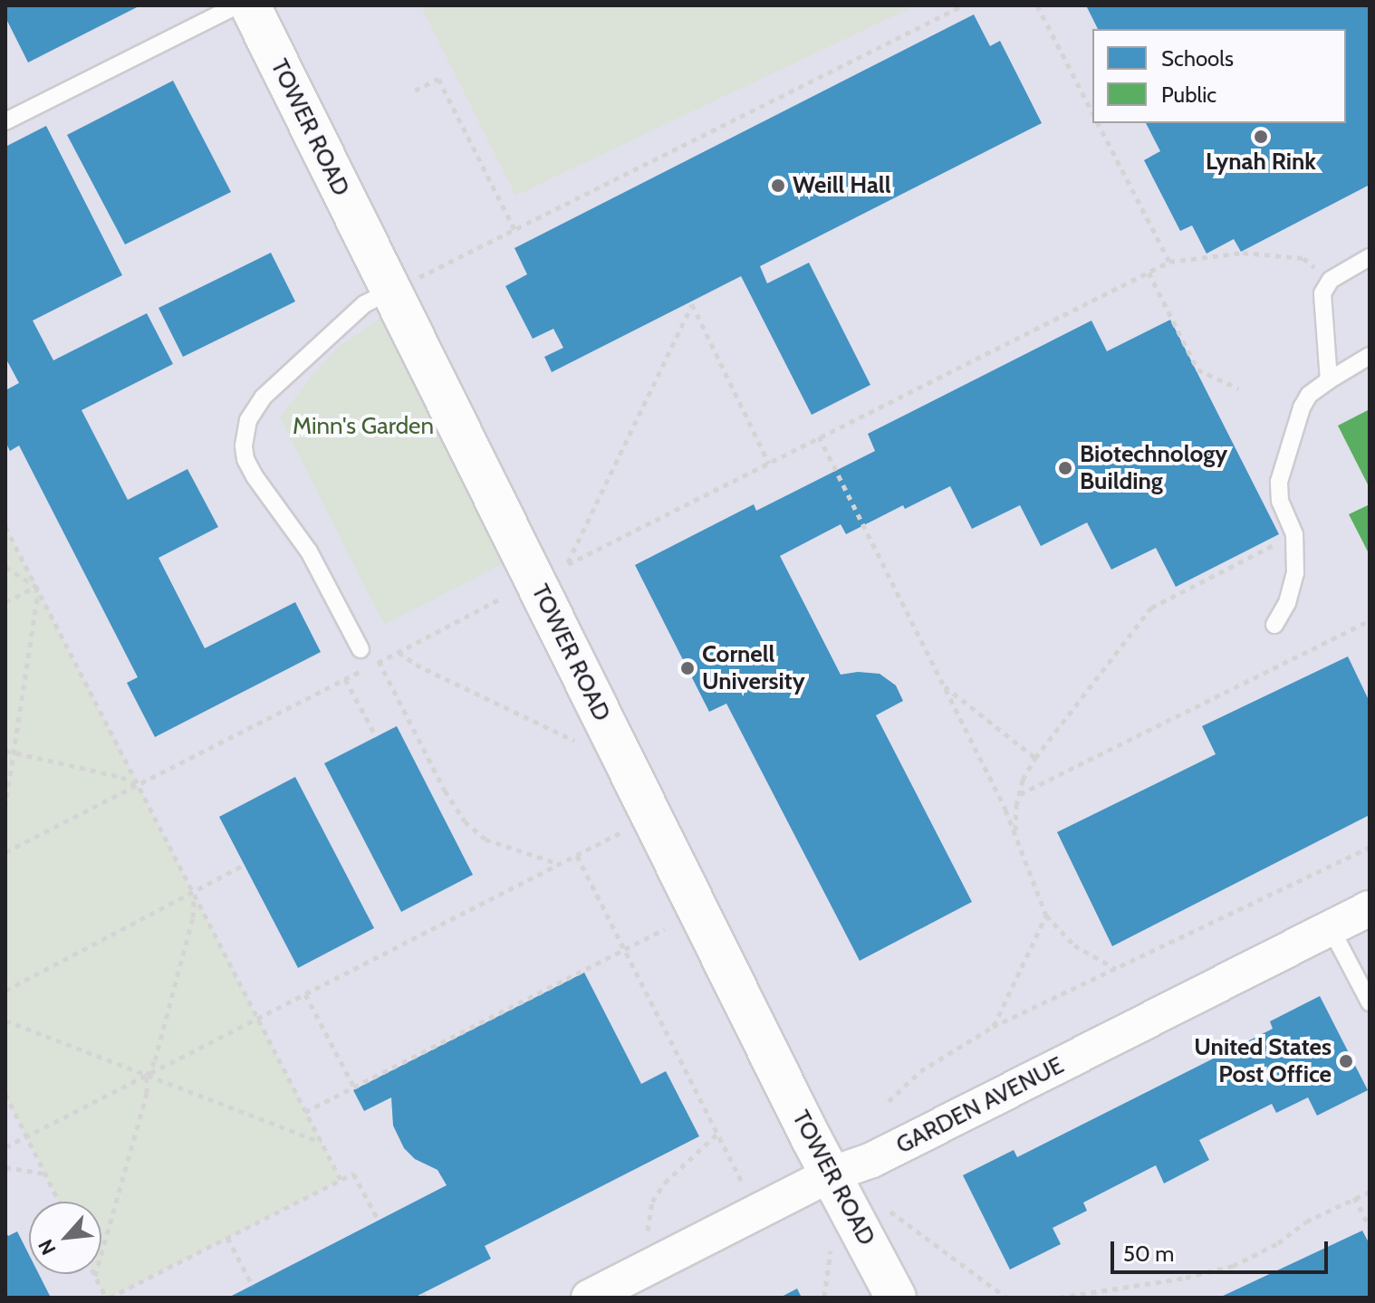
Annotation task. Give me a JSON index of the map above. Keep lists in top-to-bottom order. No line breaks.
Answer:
{"streets":{"street":["TOWER ROAD","GARDEN AVENUE"]},"crossings":[["TOWER ROAD","GARDEN AVENUE"]],"parks":["Minn's Garden"],"places":["Lynah Rink","Weill Hall","Biotechnology Building","Cornell University","United States Post Office"],"legend":["Schools","Public"],"scale_bar":"50 m","north":"bottom left"}
